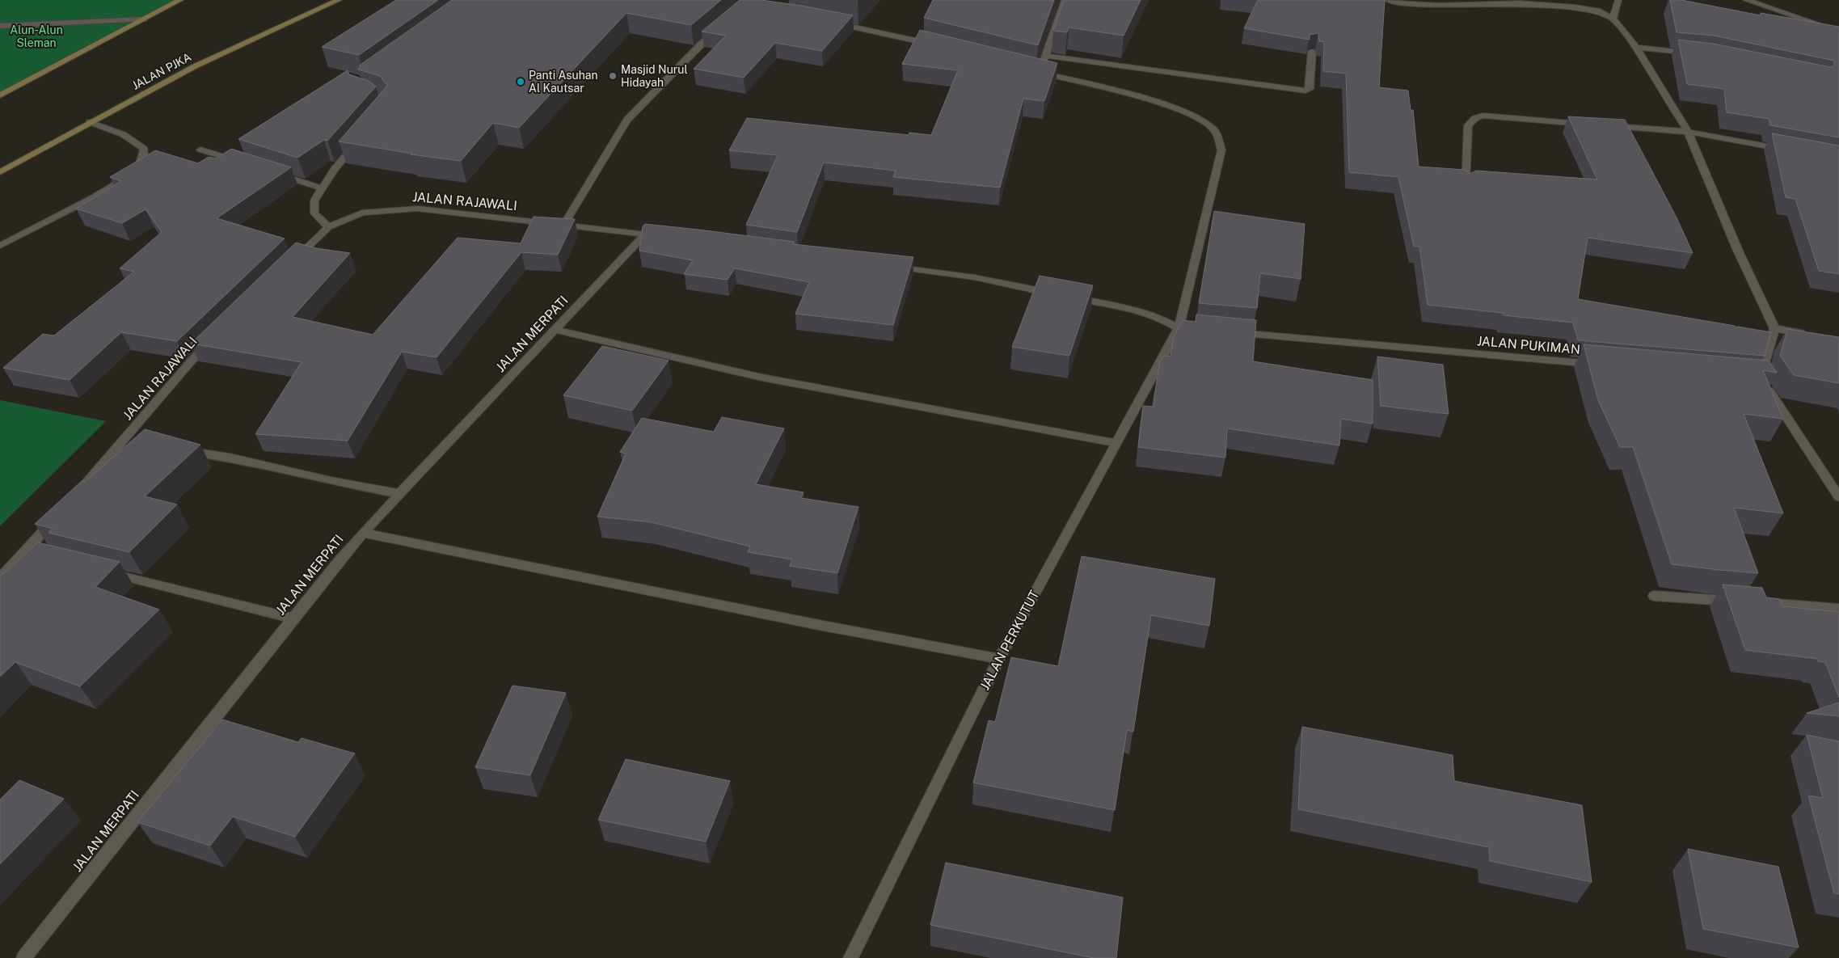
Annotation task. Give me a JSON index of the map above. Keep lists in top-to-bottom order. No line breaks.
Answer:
{"streets":{"main road":["JALAN PJKA"],"street":["JALAN RAJAWALI","JALAN MERPATI","JALAN PUKIMAN","JALAN PERKUTUT"]},"crossings":[["JALAN RAJAWALI","JALAN MERPATI"]],"parks":["Alun-Alun Sleman"],"places":["Masjid Nurul Hidayah","Panti Asuhan Al Kautsar"]}
